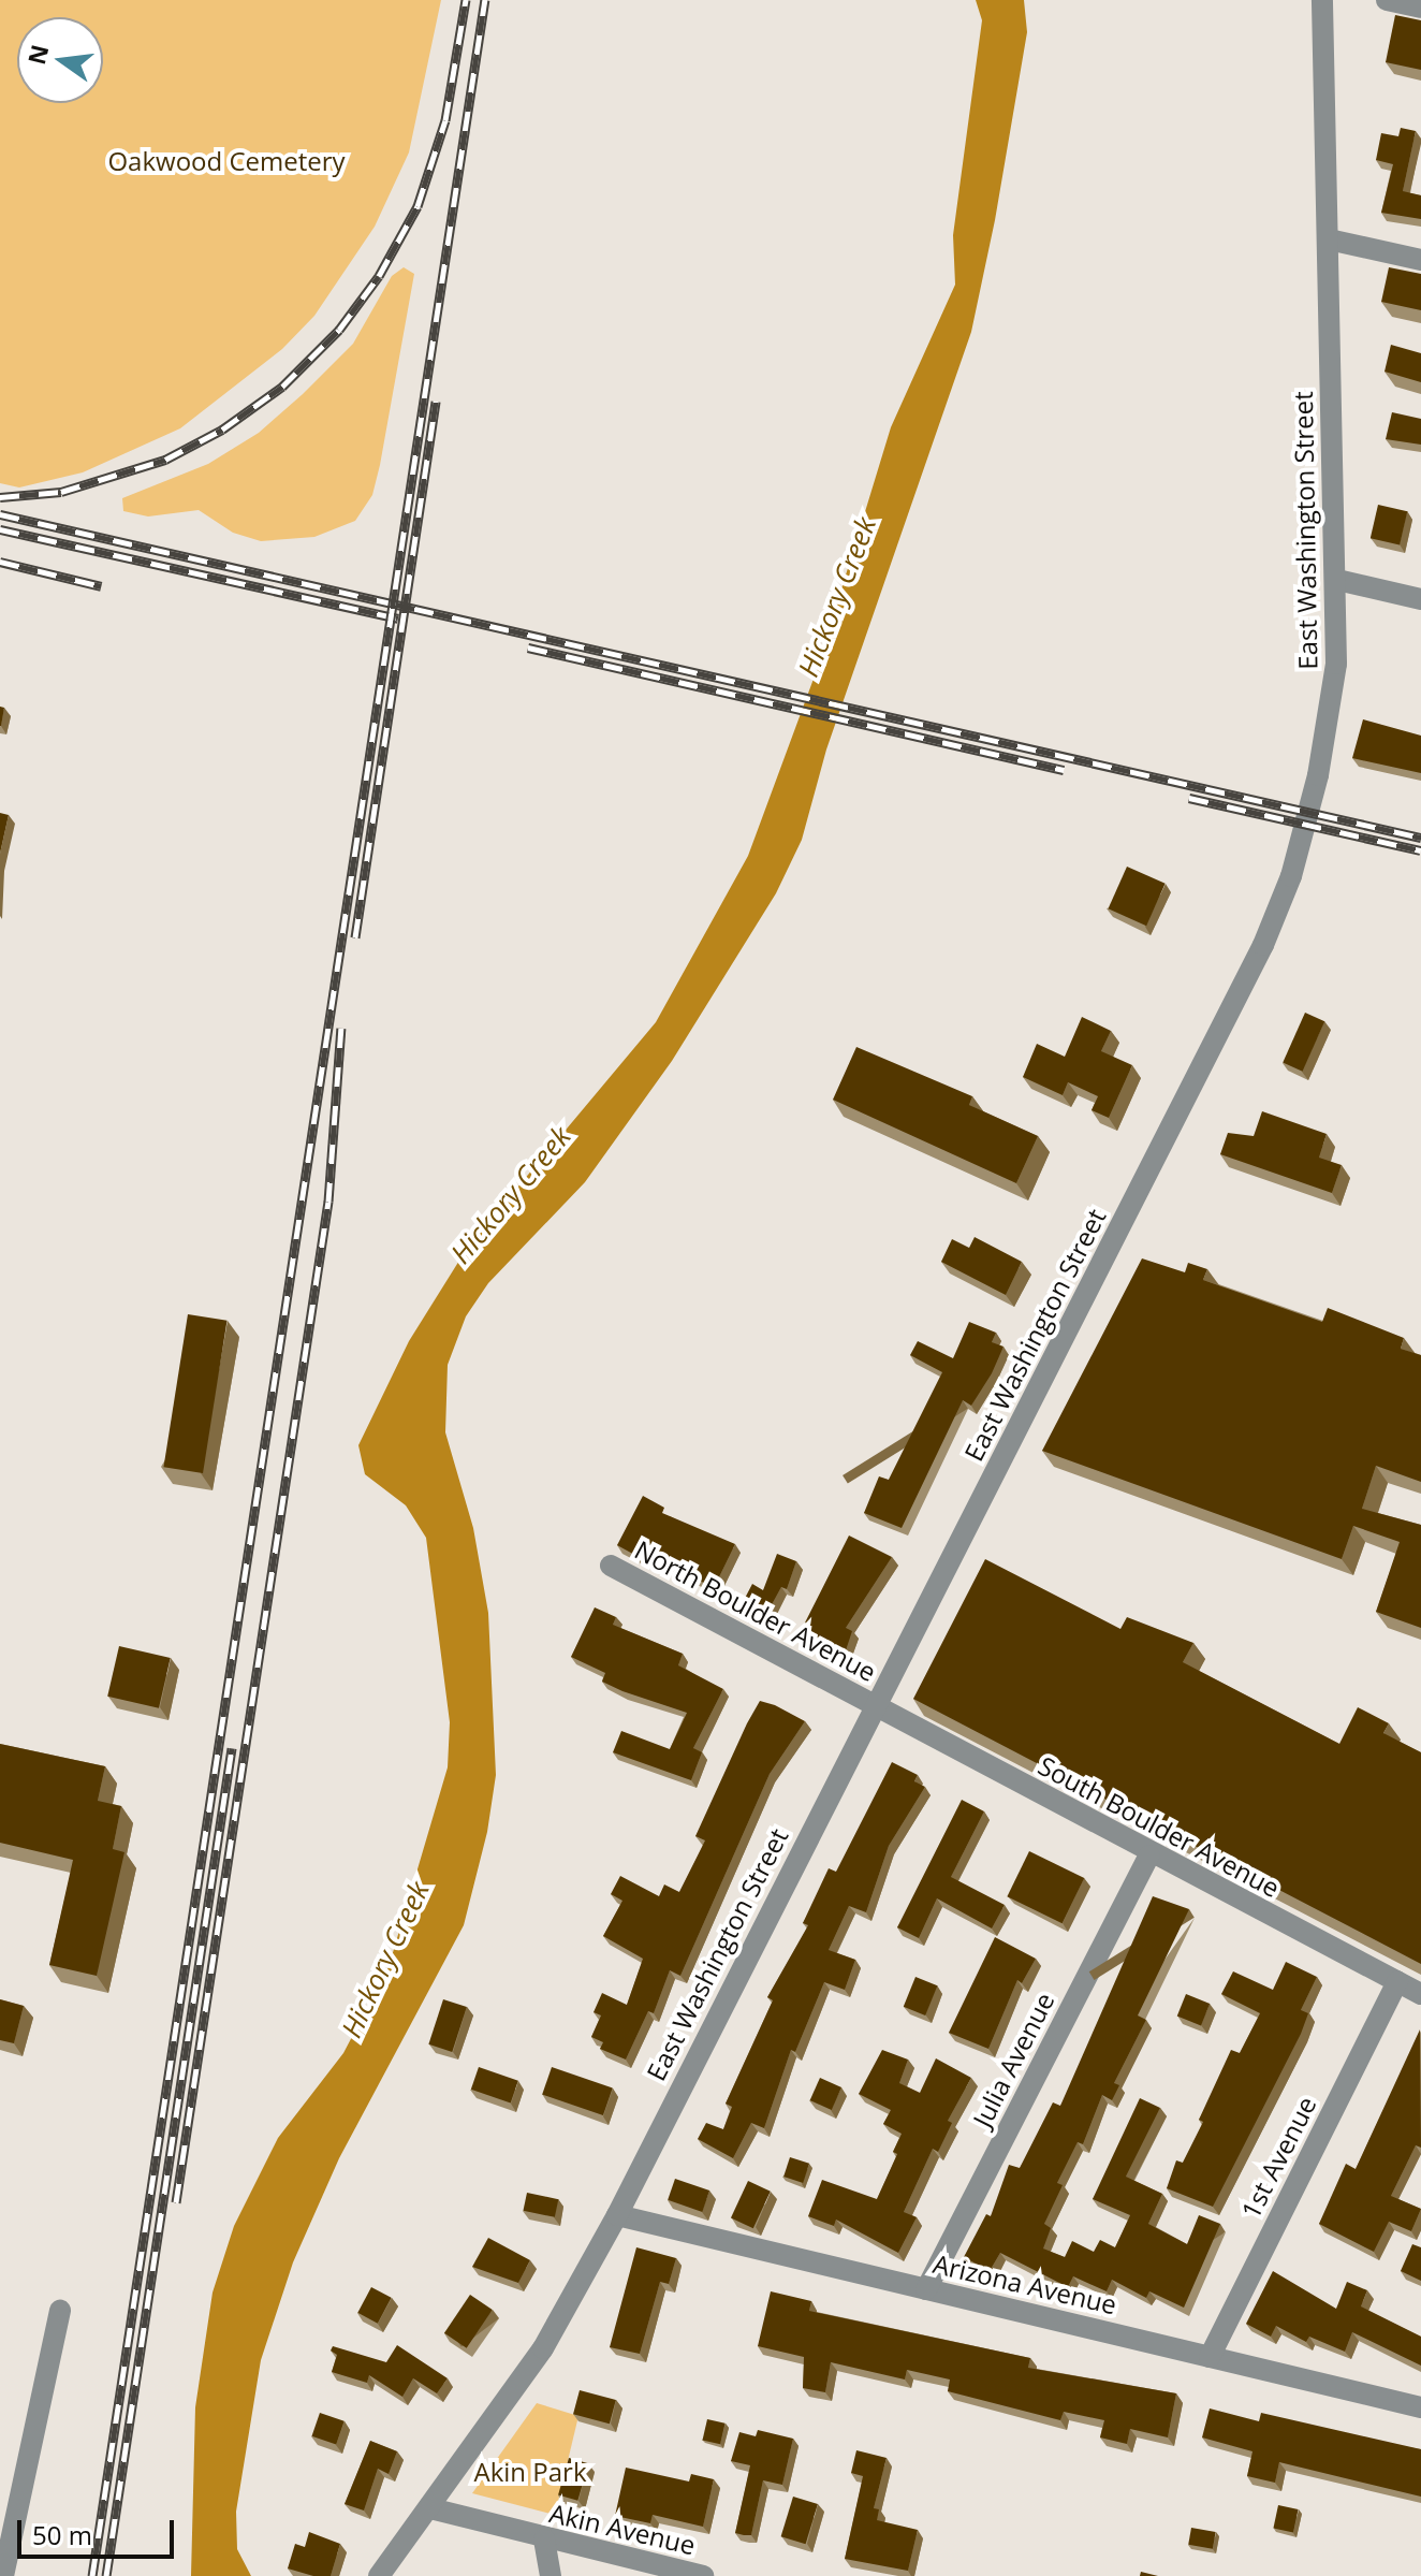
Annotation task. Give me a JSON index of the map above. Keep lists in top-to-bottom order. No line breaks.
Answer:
{"streets":{"street":["East Washington Street","North Boulder Avenue","South Boulder Avenue","Julia Avenue","1st Avenue","Arizona Avenue","Akin Avenue"]},"crossings":[["East Washington Street","North Boulder Avenue"],["East Washington Street","South Boulder Avenue"],["East Washington Street","Arizona Avenue"],["East Washington Street","Akin Avenue"],["North Boulder Avenue","South Boulder Avenue"],["South Boulder Avenue","Julia Avenue"],["South Boulder Avenue","1st Avenue"],["Julia Avenue","Arizona Avenue"],["1st Avenue","Arizona Avenue"]],"water":["Hickory Creek"],"parks":["Oakwood Cemetery","Akin Park"],"scale_bar":"50 m","north":"left"}
